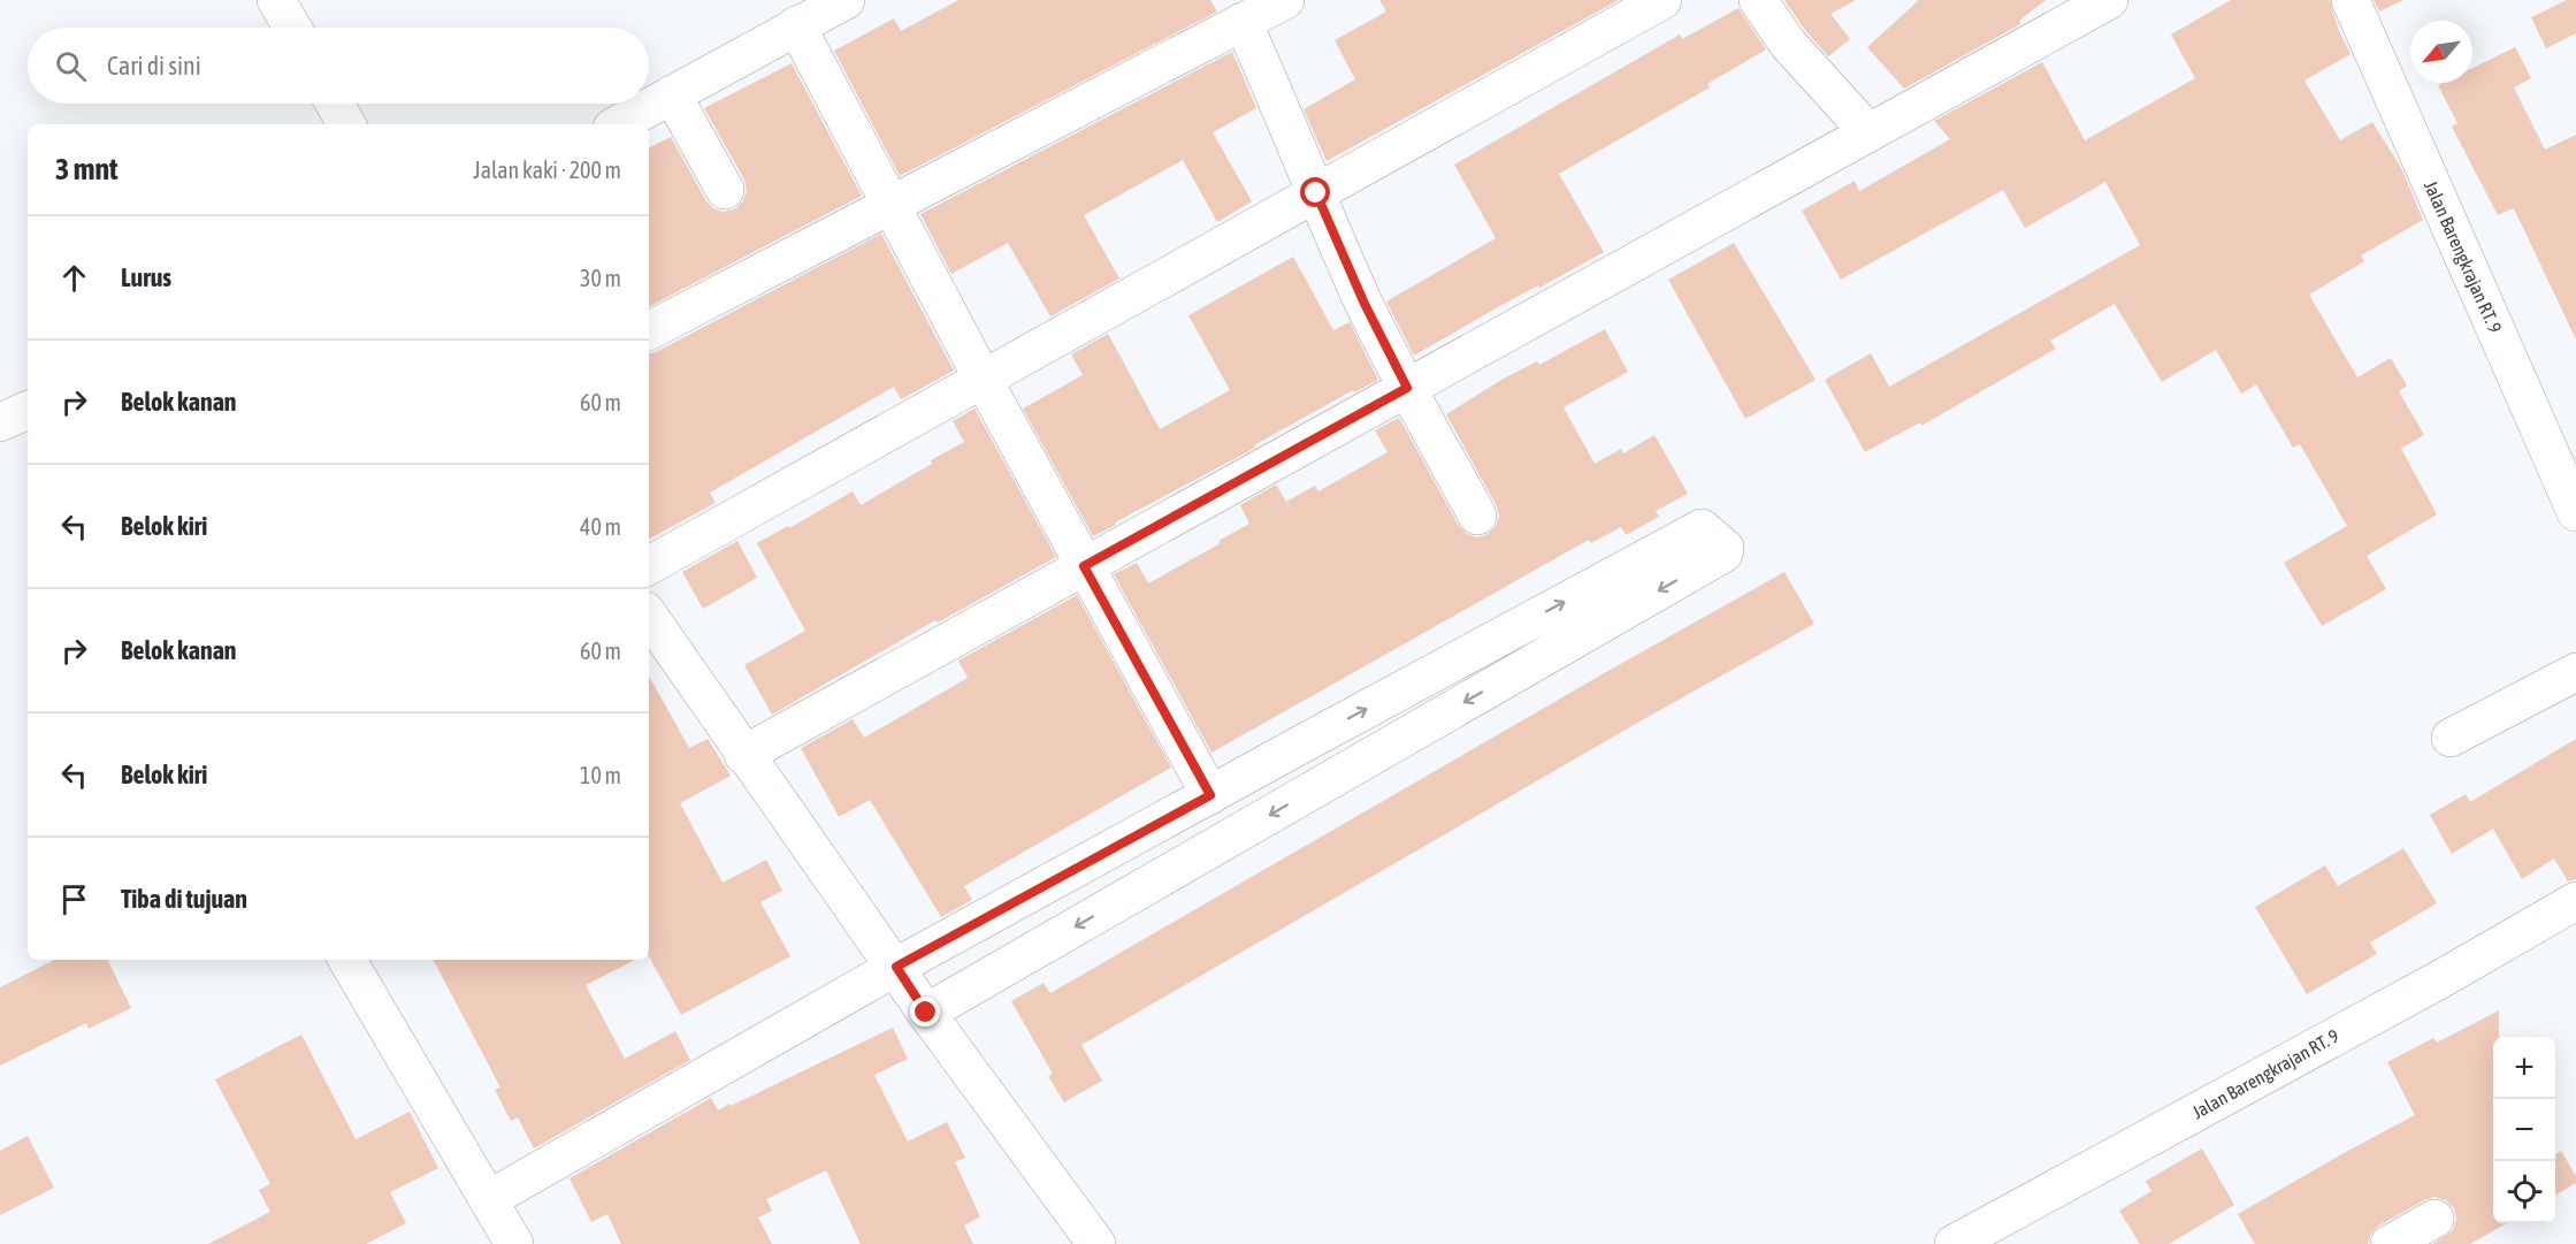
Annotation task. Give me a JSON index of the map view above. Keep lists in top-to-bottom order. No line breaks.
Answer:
{"streets":{"street":["Jalan Barengkrajan RT. 9"]},"north":"bottom left","page":{"search":"Cari di sini","heading":["3 mnt","Jalan kaki · 200 m"],"list":[["Lurus","30 m"],["Belok kanan","60 m"],["Belok kiri","40 m"],["Belok kanan","60 m"],["Belok kiri","10 m"],"Tiba di tujuan"],"map_buttons":["+","−"]}}
